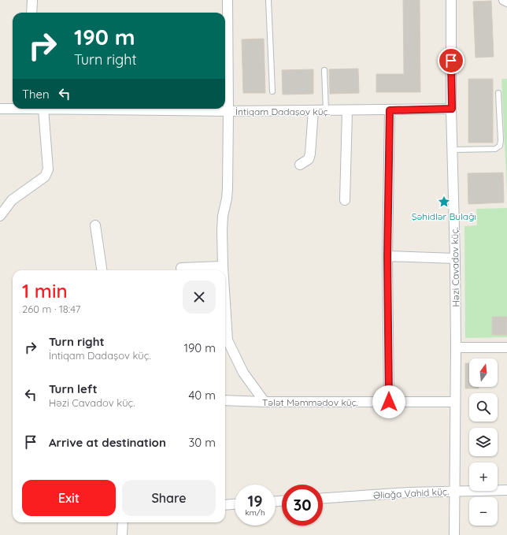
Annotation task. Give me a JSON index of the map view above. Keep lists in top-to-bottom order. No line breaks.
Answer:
{"streets":{"street":["İntiqam Dadaşov küç.","Həzi Cavadov küç.","Tələt Məmmədov küç.","Əliağa Vahid küç."]},"crossings":[["İntiqam Dadaşov küç.","Həzi Cavadov küç."],["Həzi Cavadov küç.","Tələt Məmmədov küç."],["Həzi Cavadov küç.","Əliağa Vahid küç."]],"places":{"place":["Şəhidlər Bulağı"]},"north":"top","page":{"turn":["190 m","Turn right"],"then":"Then","heading":["1 min","260 m · 18:47"],"list":[{"name":"Turn right","note":"İntiqam Dadaşov küç.","value":"190 m"},{"name":"Turn left","note":"Həzi Cavadov küç.","value":"40 m"},{"name":"Arrive at destination","value":"30 m"}],"map_buttons":["+","−"],"buttons":["Exit","Share"],"speed":"19 km/h","limit":"30"}}
